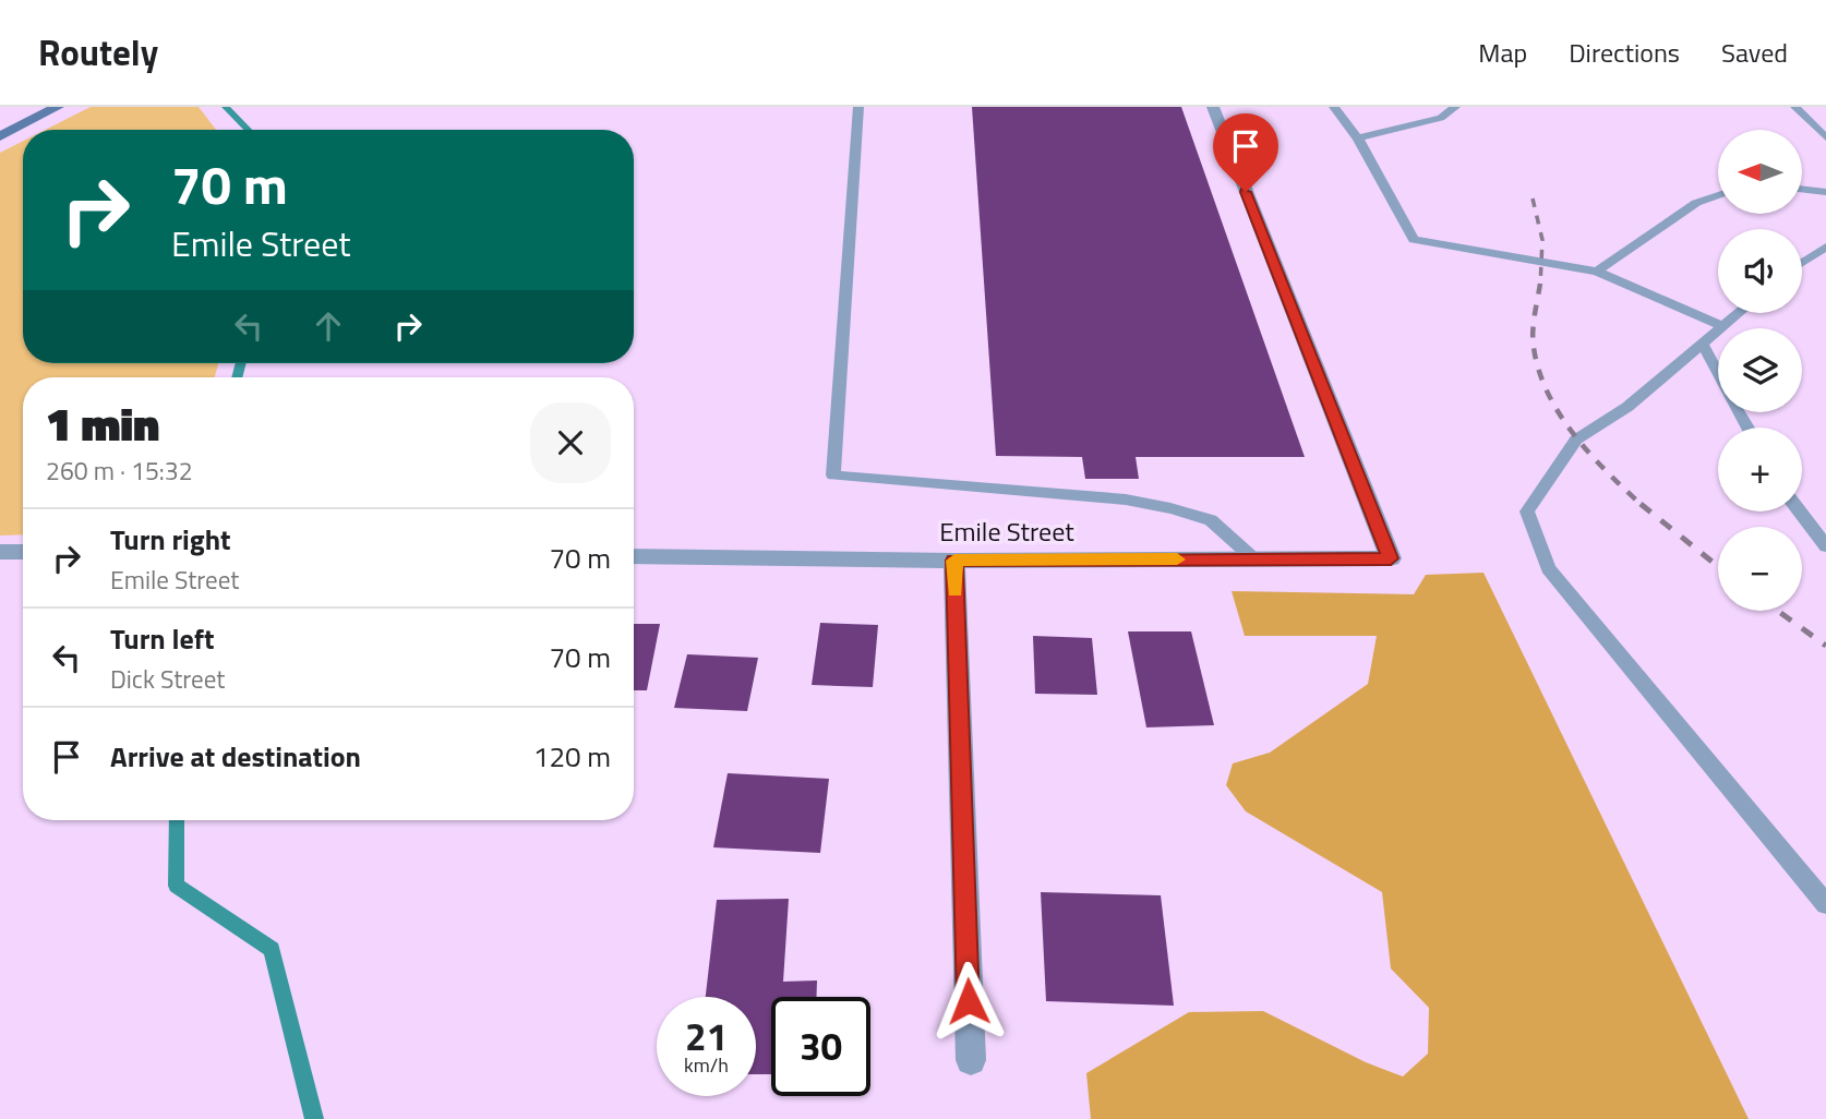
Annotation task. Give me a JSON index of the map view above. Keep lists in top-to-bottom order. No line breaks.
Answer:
{"streets":{"street":["Emile Street"]},"north":"left","page":{"header":"Routely","nav":["Map","Directions","Saved"],"map_buttons":["+","−"],"turn":["70 m","Emile Street"],"heading":["1 min","260 m · 15:32"],"list":[{"name":"Turn right","note":"Emile Street","value":"70 m"},{"name":"Turn left","note":"Dick Street","value":"70 m"},{"name":"Arrive at destination","value":"120 m"}],"speed":"21 km/h","limit":"30"}}
